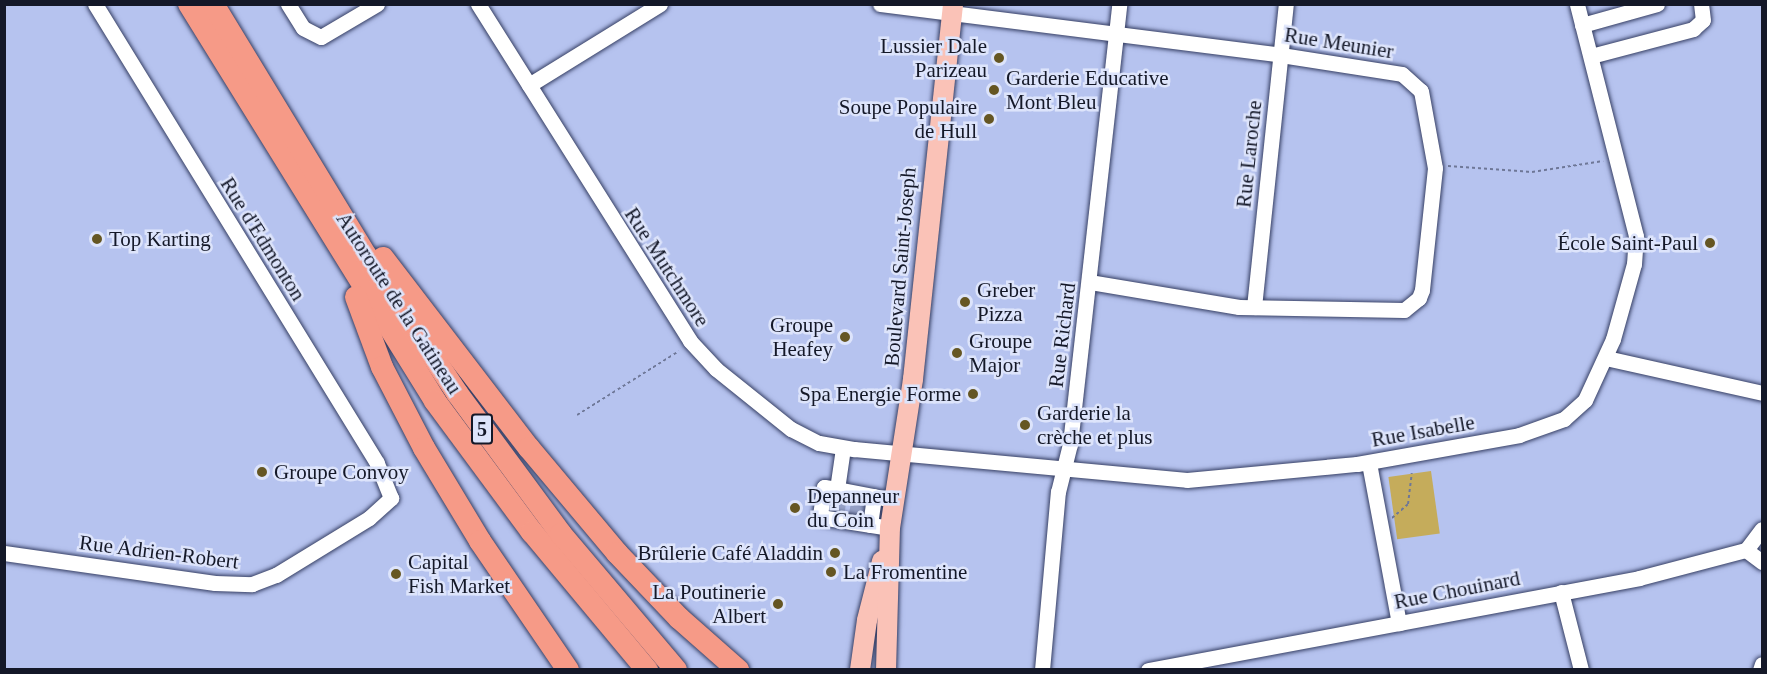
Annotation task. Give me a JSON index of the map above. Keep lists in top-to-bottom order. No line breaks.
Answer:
{"streets":{"highway":["Autoroute de la Gatineau","5"],"main road":["Boulevard Saint-Joseph"],"street":["Rue Meunier","Rue Laroche","Rue d'Edmonton","Rue Mutchmore","Rue Richard","Rue Isabelle","Rue Adrien-Robert","Rue Chouinard"]},"crossings":[["Rue Meunier","Rue Laroche"],["Rue Meunier","Boulevard Saint-Joseph"],["Rue Meunier","Rue Richard"],["Rue d'Edmonton","Rue Adrien-Robert"],["Rue Mutchmore","Boulevard Saint-Joseph"],["Rue Mutchmore","Rue Isabelle"],["Boulevard Saint-Joseph","Rue Isabelle"],["Rue Richard","Rue Isabelle"]],"places":["Lussier Dale Parizeau","Garderie Educative Mont Bleu","Soupe Populaire de Hull","Top Karting","École Saint-Paul","Greber Pizza","Groupe Heafey","Groupe Major","Spa Energie Forme","Garderie la crèche et plus","Groupe Convoy","Depanneur du Coin","Brûlerie Café Aladdin","La Fromentine","Capital Fish Market","La Poutinerie Albert"]}
